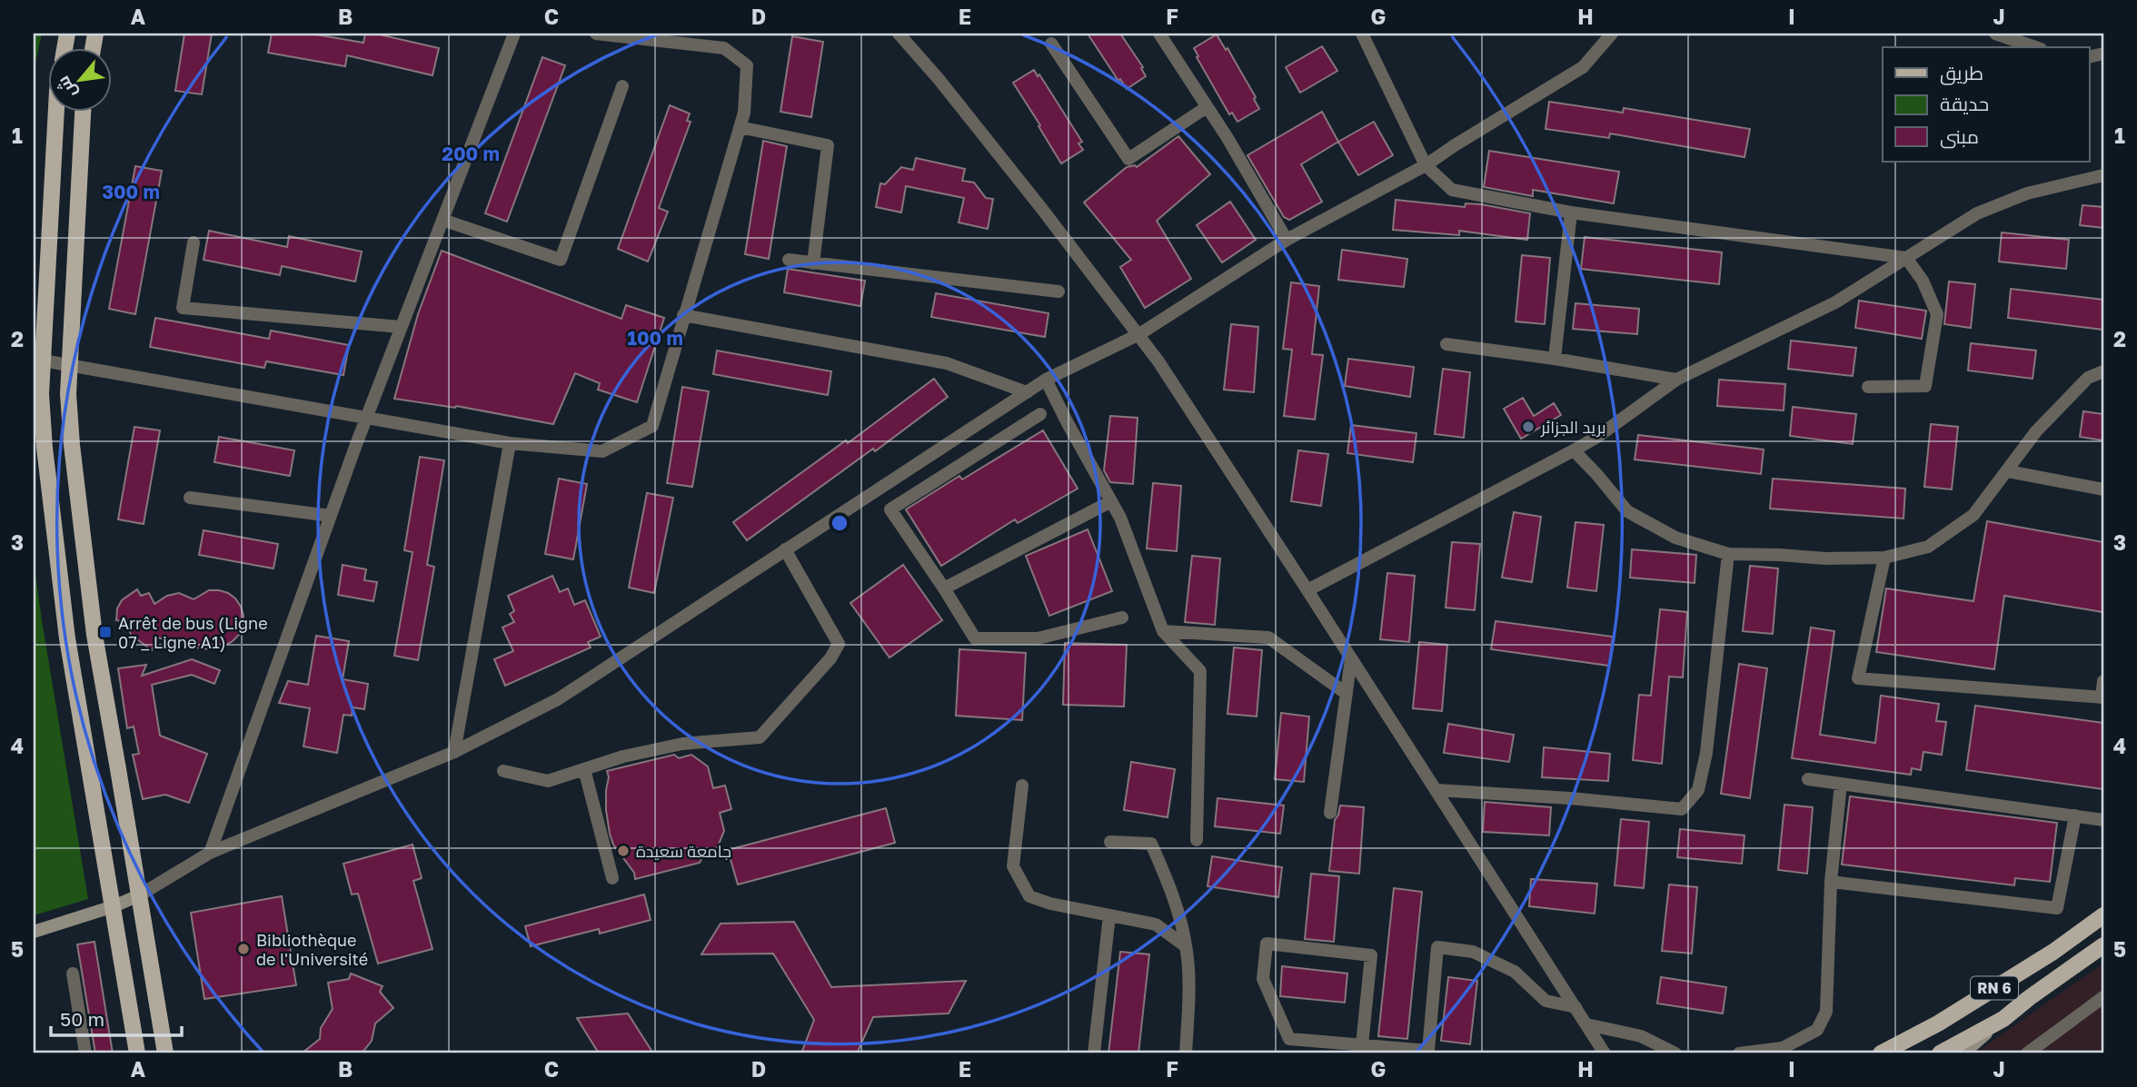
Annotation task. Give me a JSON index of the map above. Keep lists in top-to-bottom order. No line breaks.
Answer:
{"streets":{"main road":["RN 6"]},"places":{"other":["بريد الجزائر","جامعة سعيدة","Bibliothèque de l'Université"],"transit":["Arrêt de bus (Ligne 07 _ Ligne A1)"]},"legend":["طريق","حديقة","مبنى"],"scale_bar":"50 m","north":"bottom left","grid":{"columns":["A","B","C","D","E","F","G","H","I","J"],"rows":["1","2","3","4","5"]},"rings":["200 m","300 m","100 m"]}
